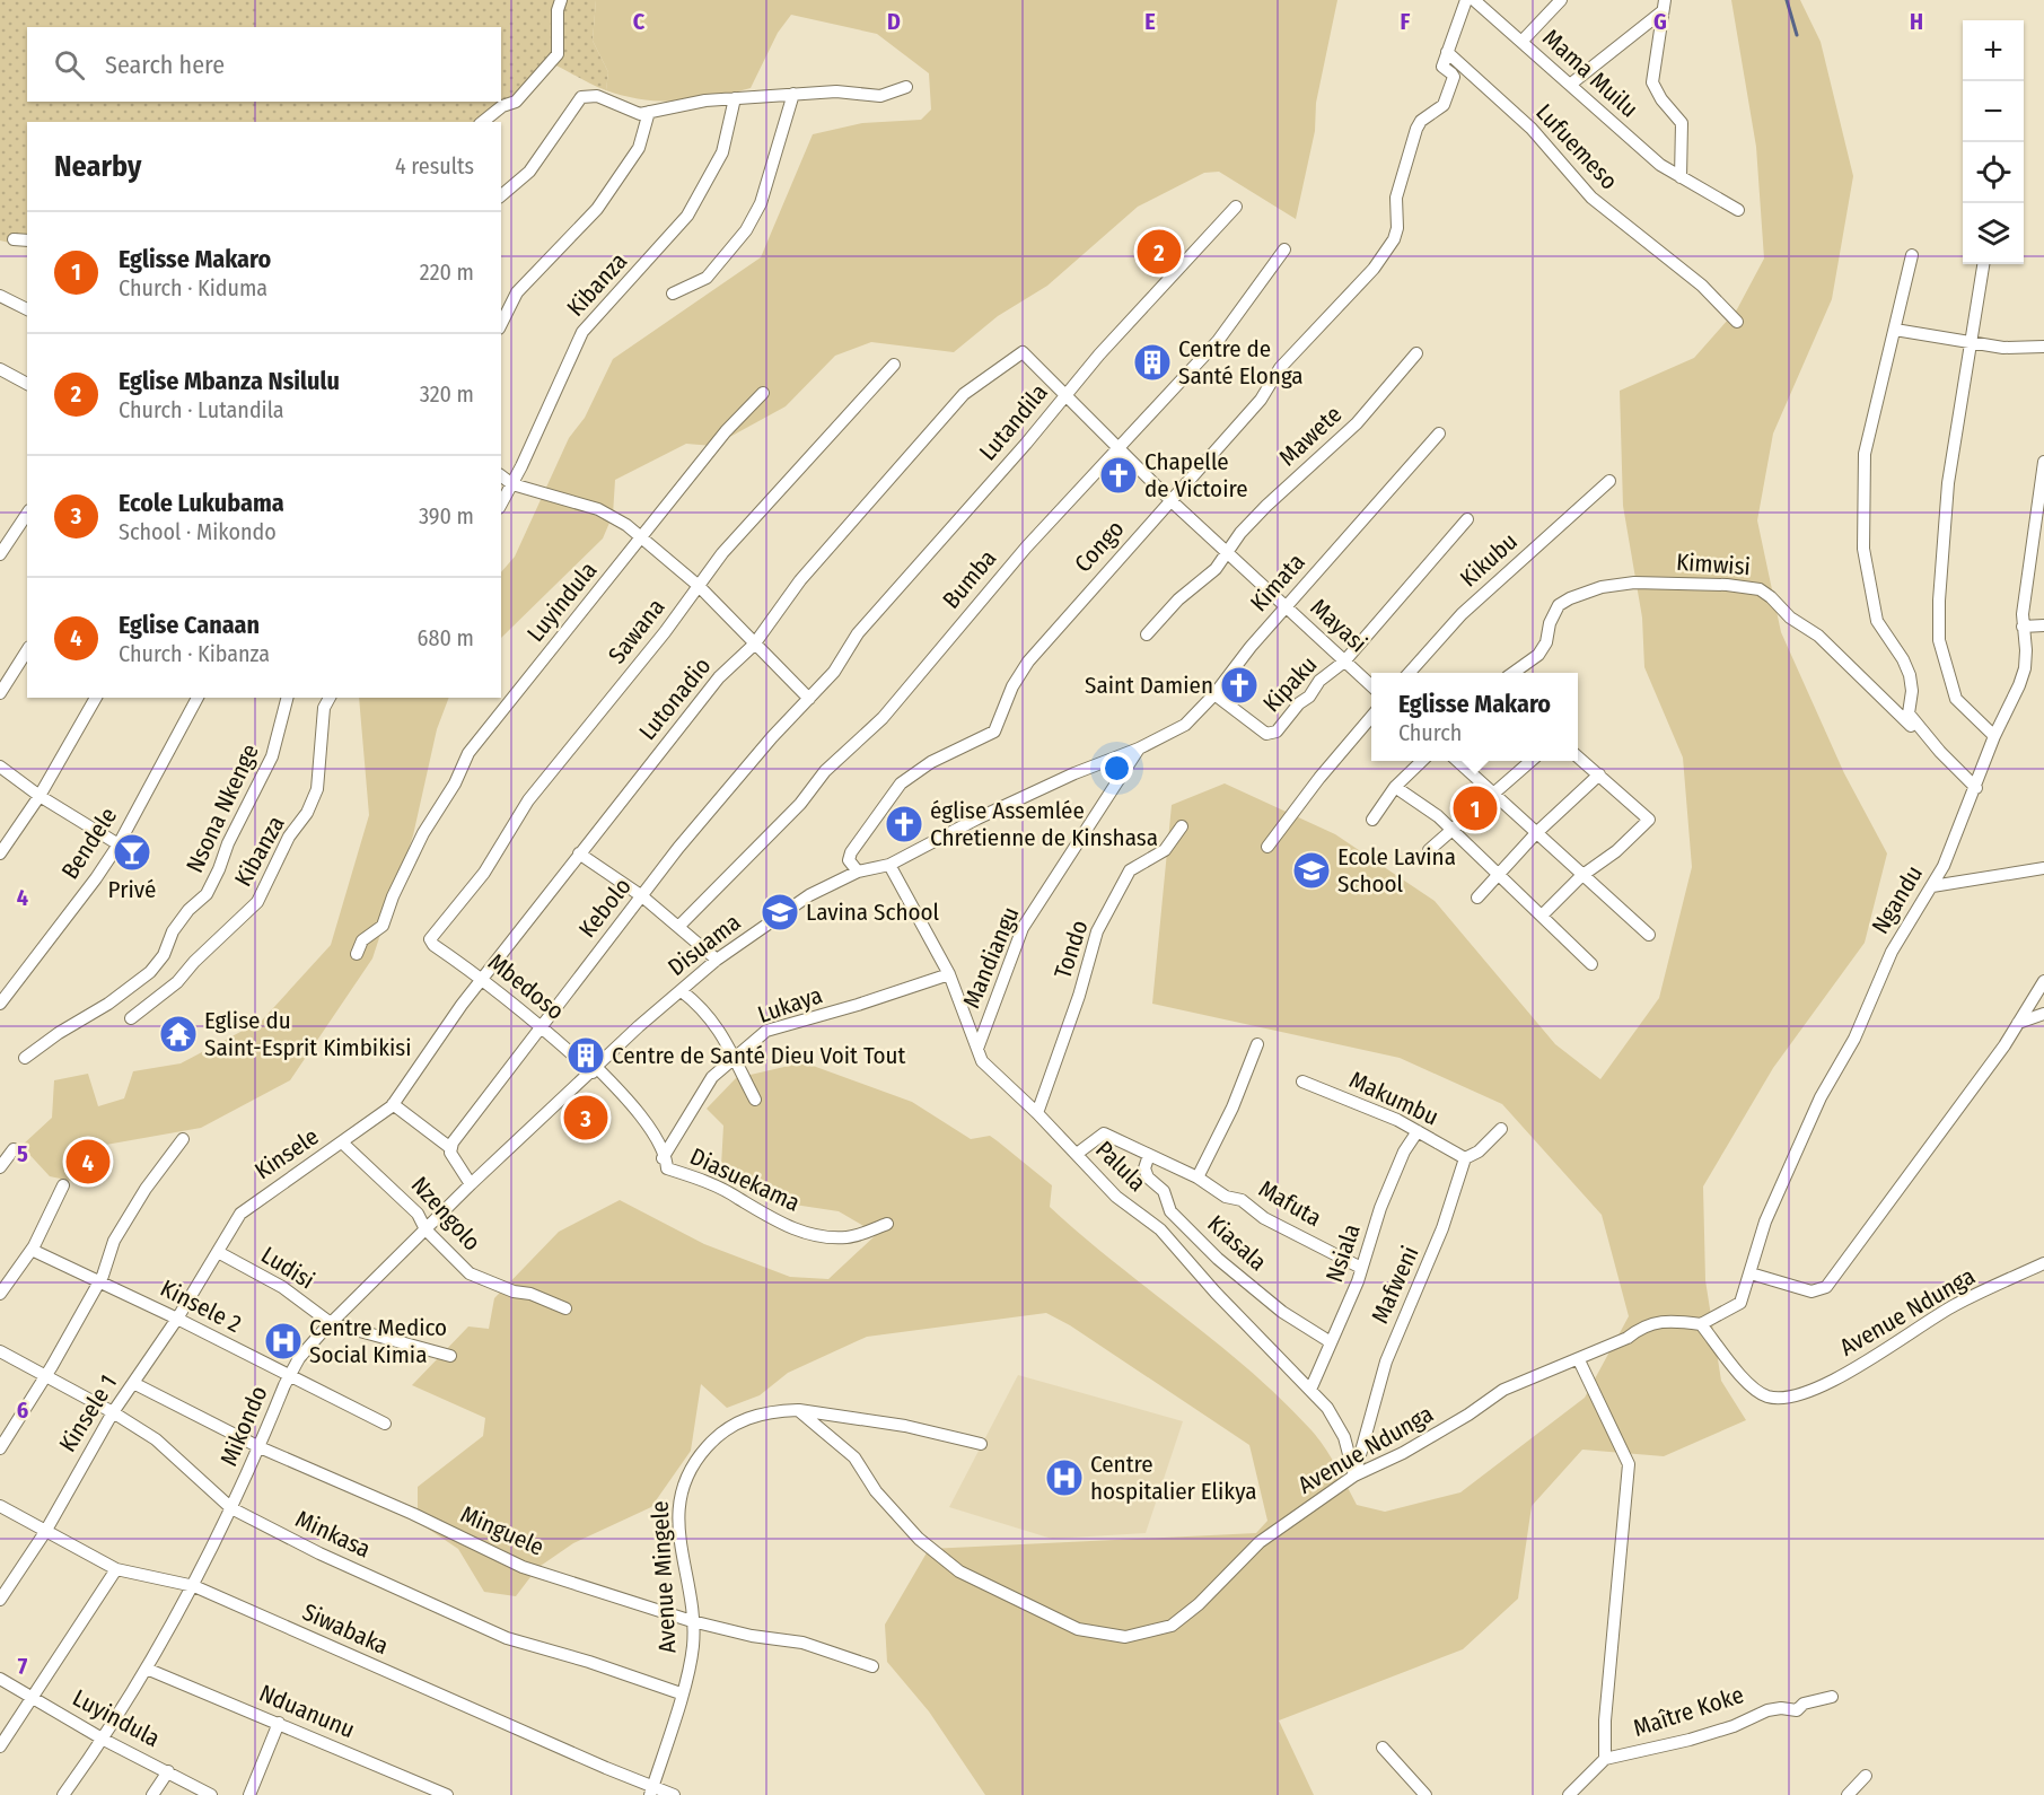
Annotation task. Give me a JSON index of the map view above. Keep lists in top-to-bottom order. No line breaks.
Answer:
{"streets":{"street":["Mama Muilu","Lufuemeso","Kibanza","Lutandila","Mawete","Congo","Kikubu","Kimwisi","Bumba","Kimata","Luyindula","Mayasi","Sawana","Kipaku","Lutonadio","Nsona Nkenge","Bendele","Ngandu","Kebolo","Disuama","Tondo","Mandiangu","Mbedoso","Lukaya","Makumbu","Kinsele","Palula","Diasuekama","Mafuta","Nzengolo","Kiasala","Nsiala","Ludisi","Mafweni","Kinsele 2","Avenue Ndunga","Kinsele 1","Mikondo","Minguele","Minkasa","Avenue Mingele","Siwabaka","Nduanunu","Maître Koke"]},"crossings":[["Lufuemeso","Congo"],["Lutandila","Mayasi"],["Lutandila","Lutonadio"],["Lutandila","Kebolo"],["Mawete","Mayasi"],["Congo","Mayasi"],["Congo","Disuama"],["Bumba","Mayasi"],["Kimata","Mayasi"],["Kimata","Kipaku"],["Kimata","Disuama"],["Kimata","Mandiangu"],["Kimata","Palula"],["Luyindula","Mikondo"],["Mayasi","Kipaku"],["Mayasi","Lutonadio"],["Sawana","Mbedoso"],["Lutonadio","Mbedoso"],["Lutonadio","Kinsele"],["Ngandu","Avenue Ndunga"],["Kebolo","Mbedoso"],["Disuama","Mbedoso"],["Disuama","Palula"],["Disuama","Diasuekama"],["Disuama","Mikondo"],["Tondo","Palula"],["Mandiangu","Palula"],["Mbedoso","Diasuekama"],["Mbedoso","Mikondo"],["Lukaya","Palula"],["Lukaya","Diasuekama"],["Makumbu","Nsiala"],["Makumbu","Mafweni"],["Kinsele","Nzengolo"],["Kinsele","Ludisi"],["Kinsele","Kinsele 1"],["Palula","Mafuta"],["Palula","Nsiala"],["Palula","Mafweni"],["Palula","Avenue Ndunga"],["Diasuekama","Mikondo"],["Mafuta","Kiasala"],["Mafuta","Nsiala"],["Nzengolo","Mikondo"],["Kiasala","Nsiala"],["Ludisi","Kinsele 1"],["Ludisi","Mikondo"],["Mafweni","Avenue Ndunga"],["Kinsele 2","Kinsele 1"],["Kinsele 2","Mikondo"],["Avenue Ndunga","Avenue Mingele"],["Kinsele 1","Minguele"],["Kinsele 1","Minkasa"],["Kinsele 1","Siwabaka"],["Mikondo","Minguele"],["Mikondo","Minkasa"],["Mikondo","Siwabaka"],["Mikondo","Nduanunu"],["Minguele","Avenue Mingele"],["Minkasa","Avenue Mingele"],["Avenue Mingele","Siwabaka"]],"places":{"building":["Centre de Santé Elonga","Centre de Santé Dieu Voit Tout"],"church":["Chapelle de Victoire","Saint Damien","église Assemlée Chretienne de Kinshasa"],"bar":["Privé"],"school or university":["Ecole Lavina School","Lavina School"],"temple":["Eglise du Saint-Esprit Kimbikisi"],"hospital":["Centre Medico Social Kimia","Centre hospitalier Elikya"]},"page":{"map_buttons":["+","−"],"search":"Search here","heading":["Nearby","4 results"],"list":[{"mark":"1","name":"Eglisse Makaro","note":"Church · Kiduma","value":"220 m"},{"mark":"2","name":"Eglise Mbanza Nsilulu","note":"Church · Lutandila","value":"320 m"},{"mark":"3","name":"Ecole Lukubama","note":"School · Mikondo","value":"390 m"},{"mark":"4","name":"Eglise Canaan","note":"Church · Kibanza","value":"680 m"}],"pins":["2","1","3","4"],"popup":["Eglisse Makaro","Church"]},"grid":{"columns":["C","D","E","F","G","H"],"rows":["4","5","6","7"]}}
